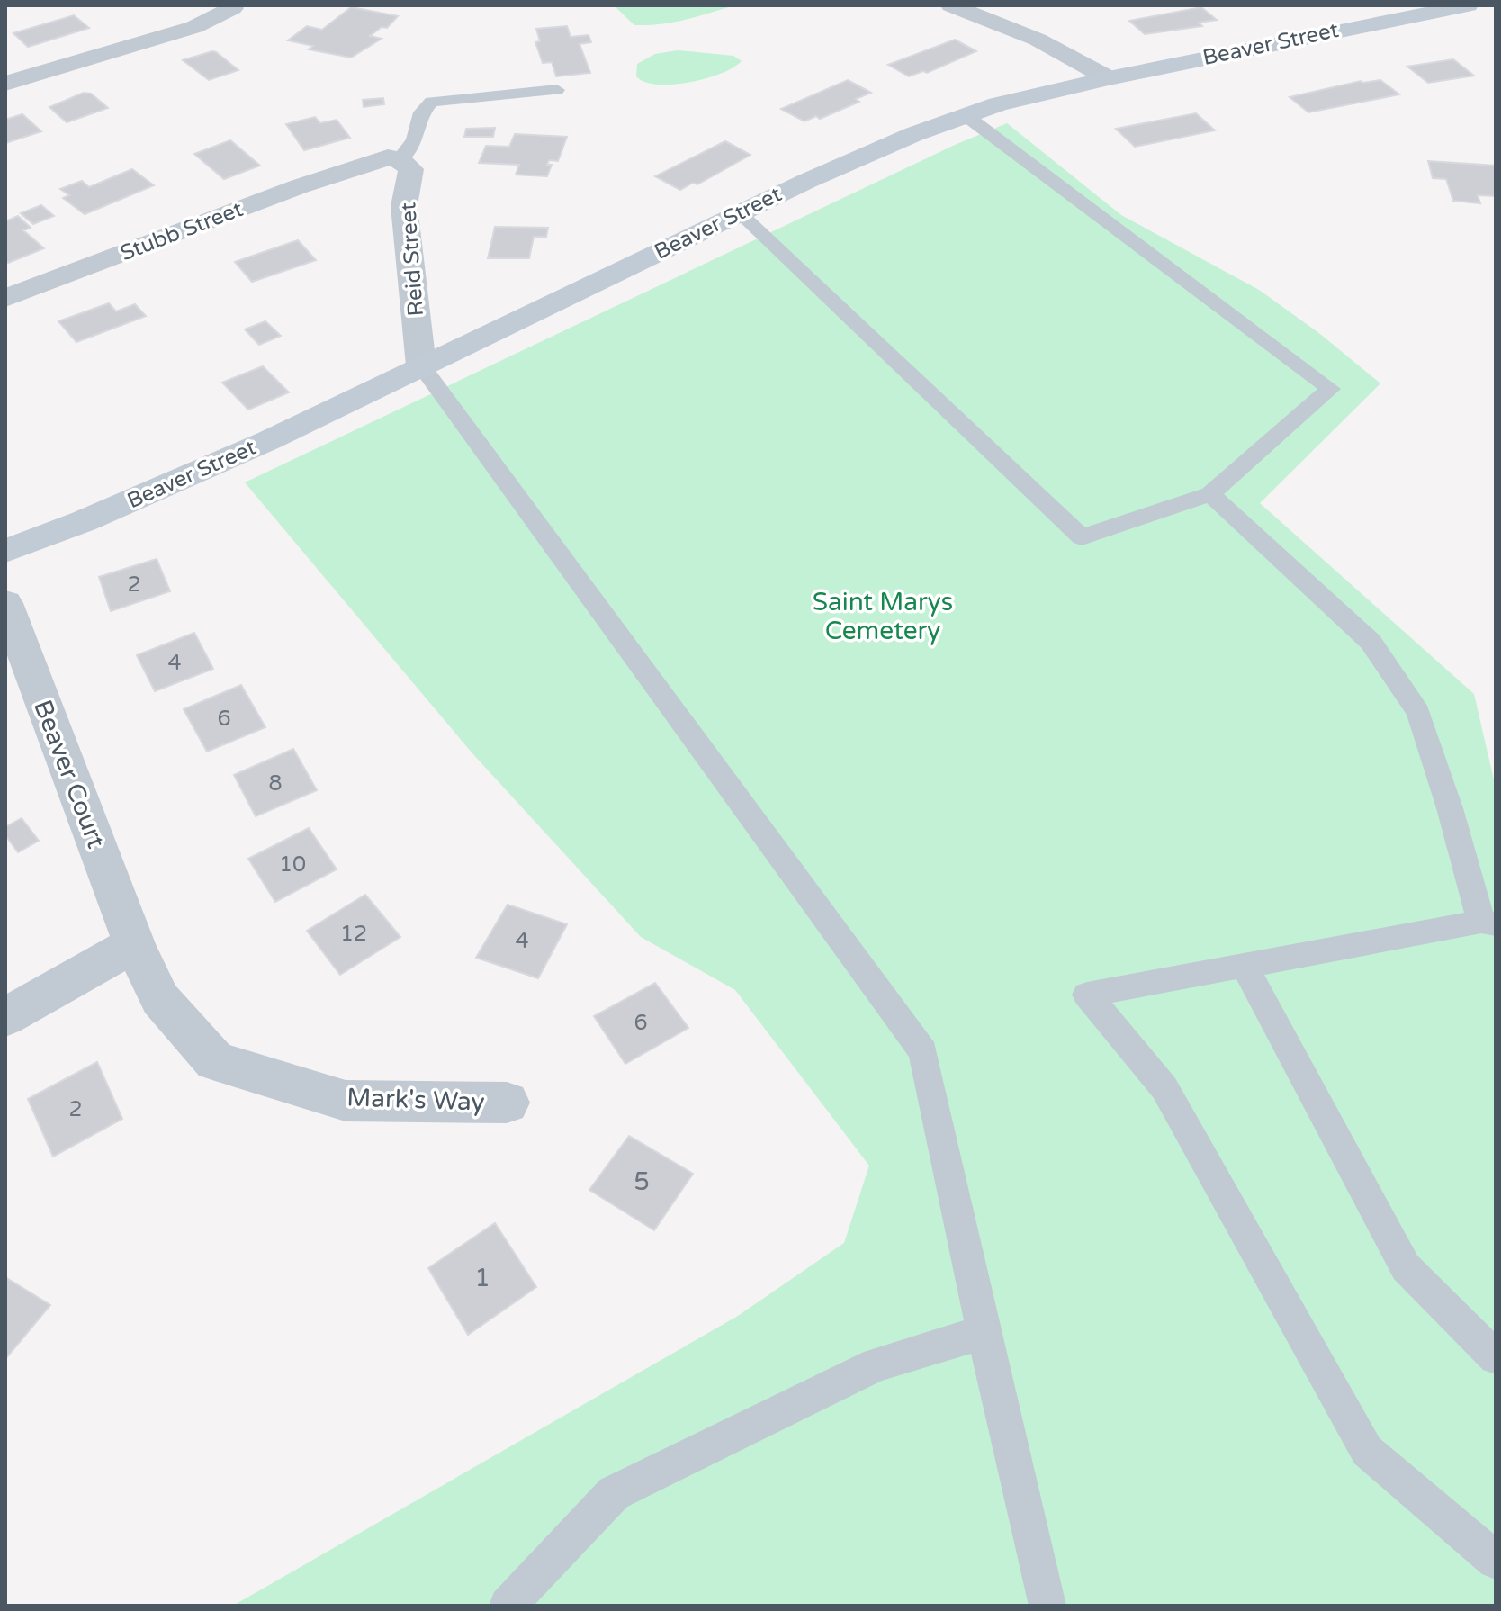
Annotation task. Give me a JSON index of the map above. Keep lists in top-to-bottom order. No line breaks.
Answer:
{"streets":{"main road":["Beaver Street"],"street":["Stubb Street","Reid Street","Beaver Court","Mark's Way"]},"crossings":[["Beaver Street","Reid Street"],["Stubb Street","Reid Street"],["Beaver Court","Mark's Way"]],"parks":["Saint Marys Cemetery"],"house_numbers":["2","4","6","8","10","12","4","6","2","5","1"]}
